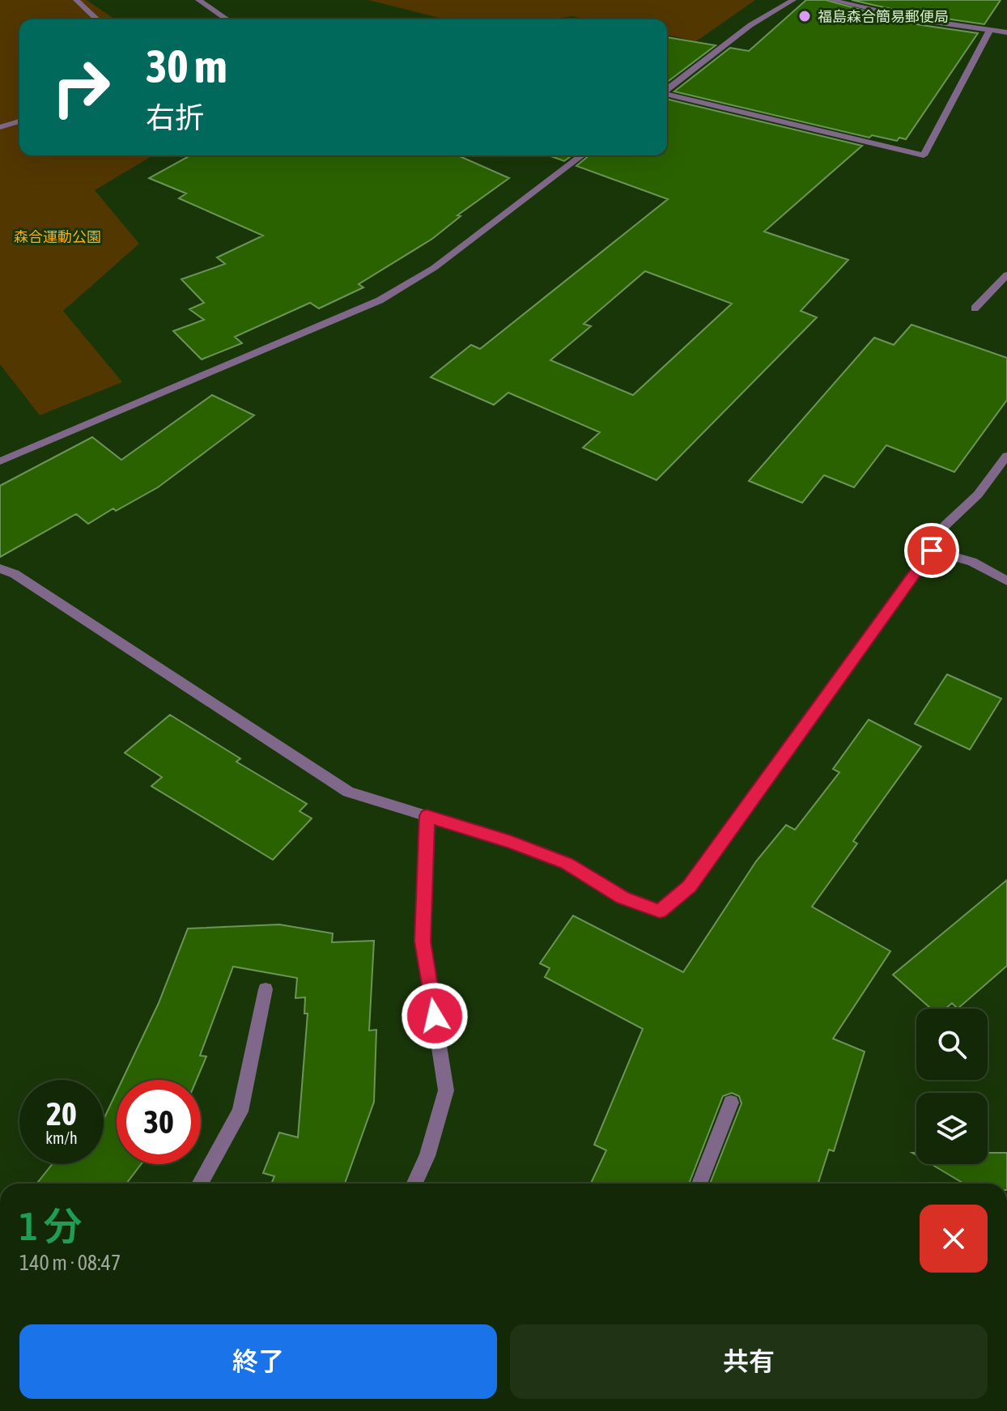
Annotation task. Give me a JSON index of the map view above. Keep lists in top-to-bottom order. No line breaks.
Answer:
{"parks":["森合運動公園"],"places":["福島森合簡易郵便局"],"page":{"turn":["30 m","右折"],"speed":"20 km/h","limit":"30","heading":["1 分","140 m · 08:47"],"buttons":["終了","共有"]}}
